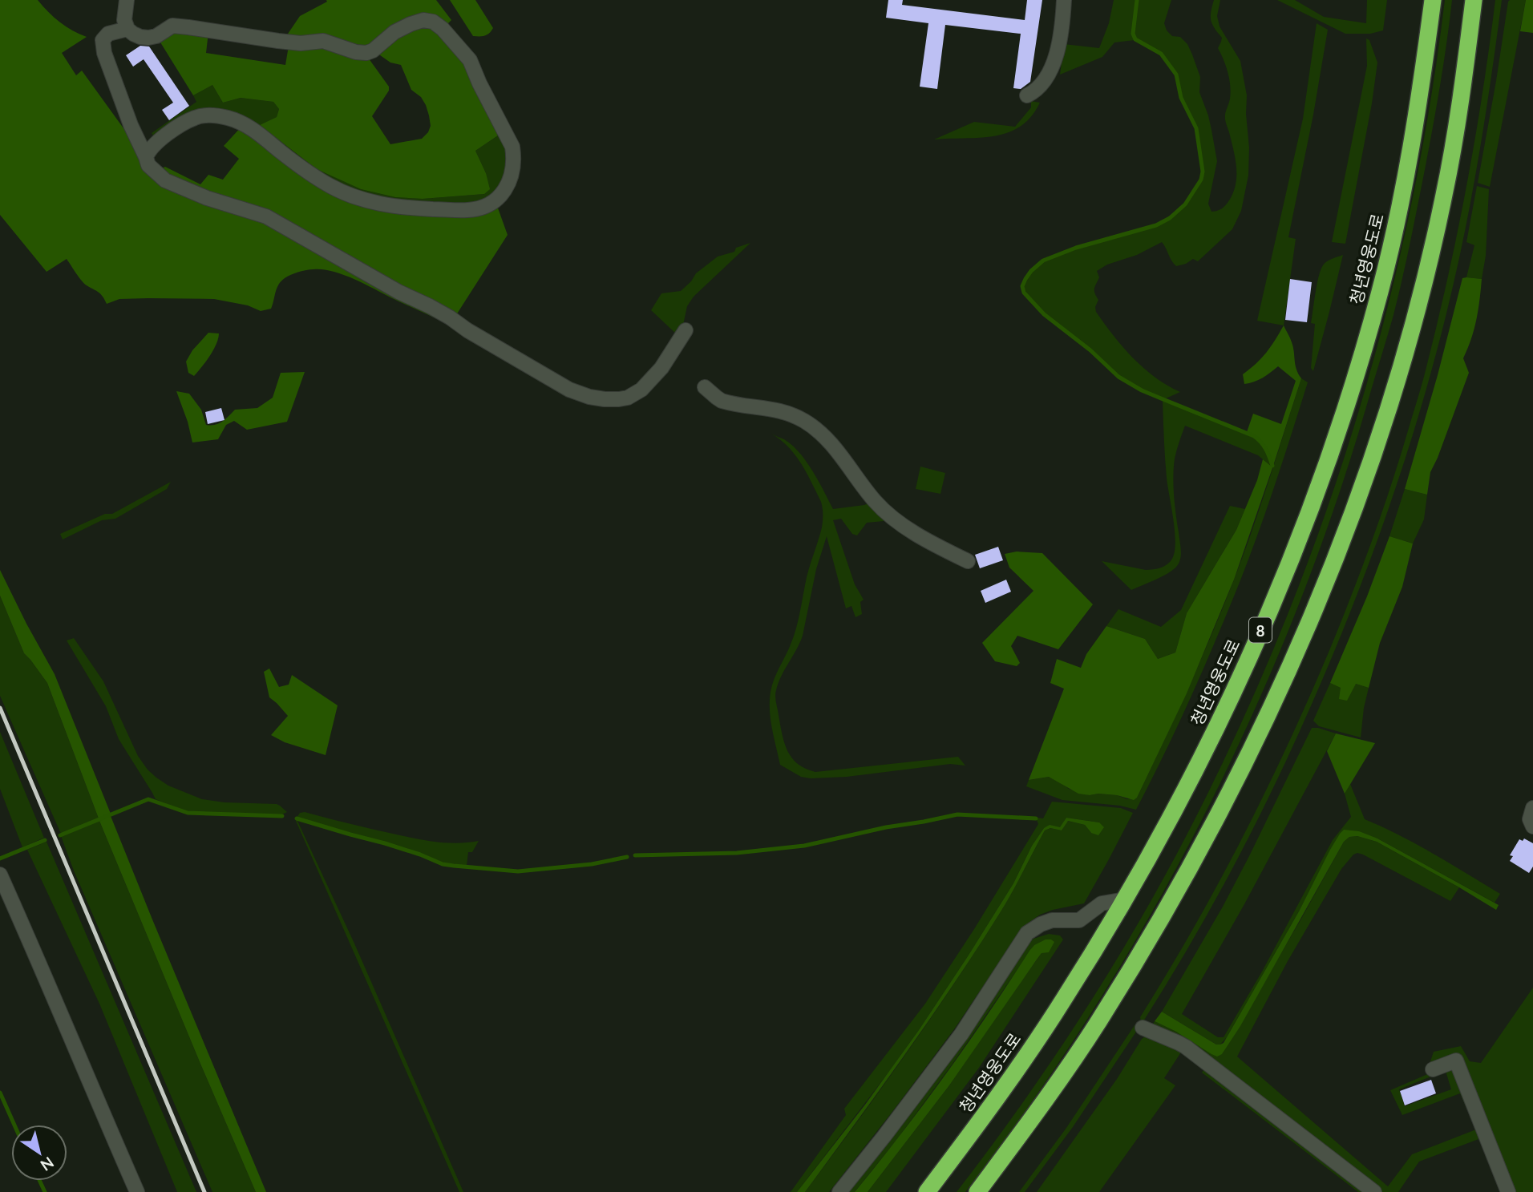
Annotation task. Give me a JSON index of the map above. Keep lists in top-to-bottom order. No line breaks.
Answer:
{"streets":{"highway":["청년영웅도로","8"]},"north":"bottom right"}
